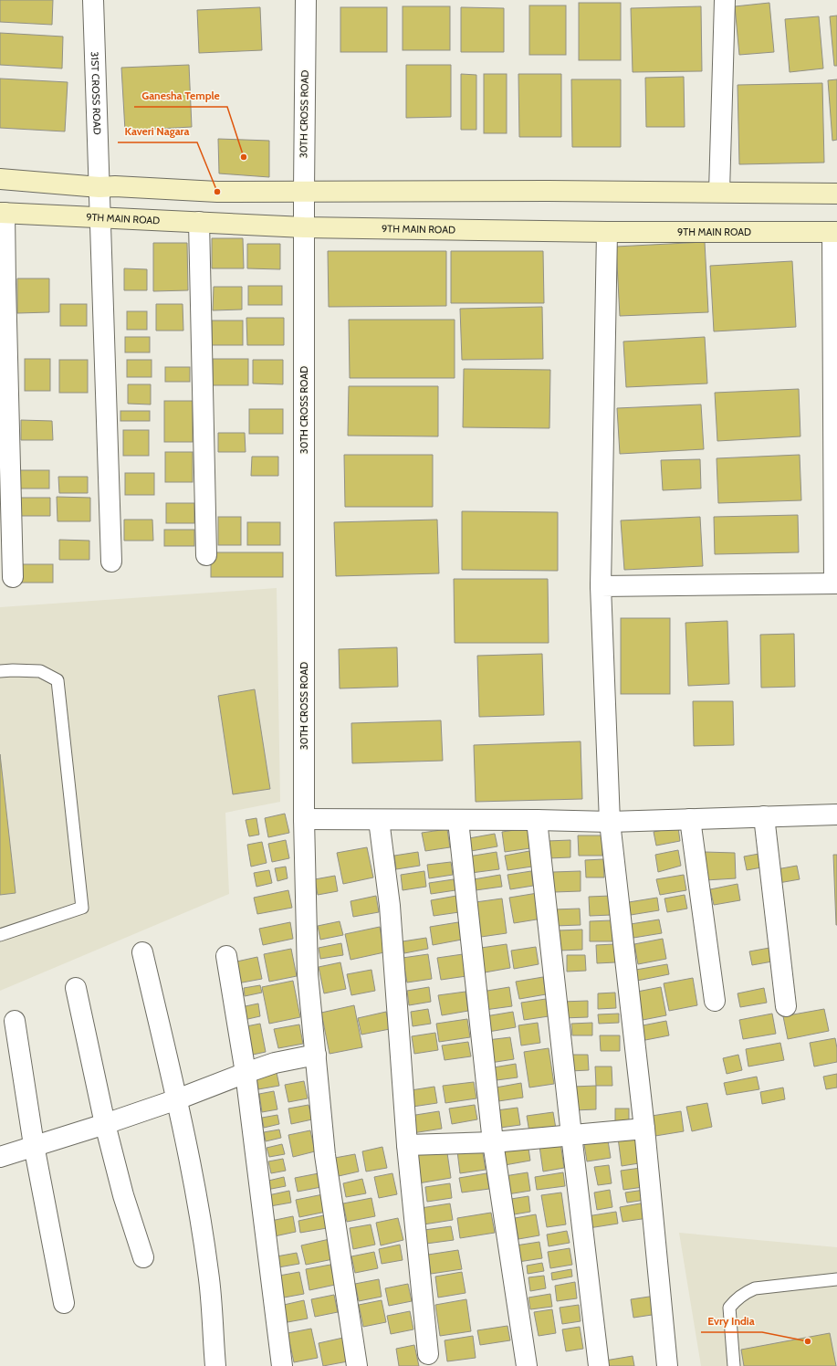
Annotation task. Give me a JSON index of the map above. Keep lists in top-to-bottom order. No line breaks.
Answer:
{"streets":{"main road":["9TH MAIN ROAD"],"street":["31ST CROSS ROAD","30TH CROSS ROAD"]},"crossings":[["31ST CROSS ROAD","9TH MAIN ROAD"],["30TH CROSS ROAD","9TH MAIN ROAD"]],"places":["Ganesha Temple","Kaveri Nagara","Evry India"]}
